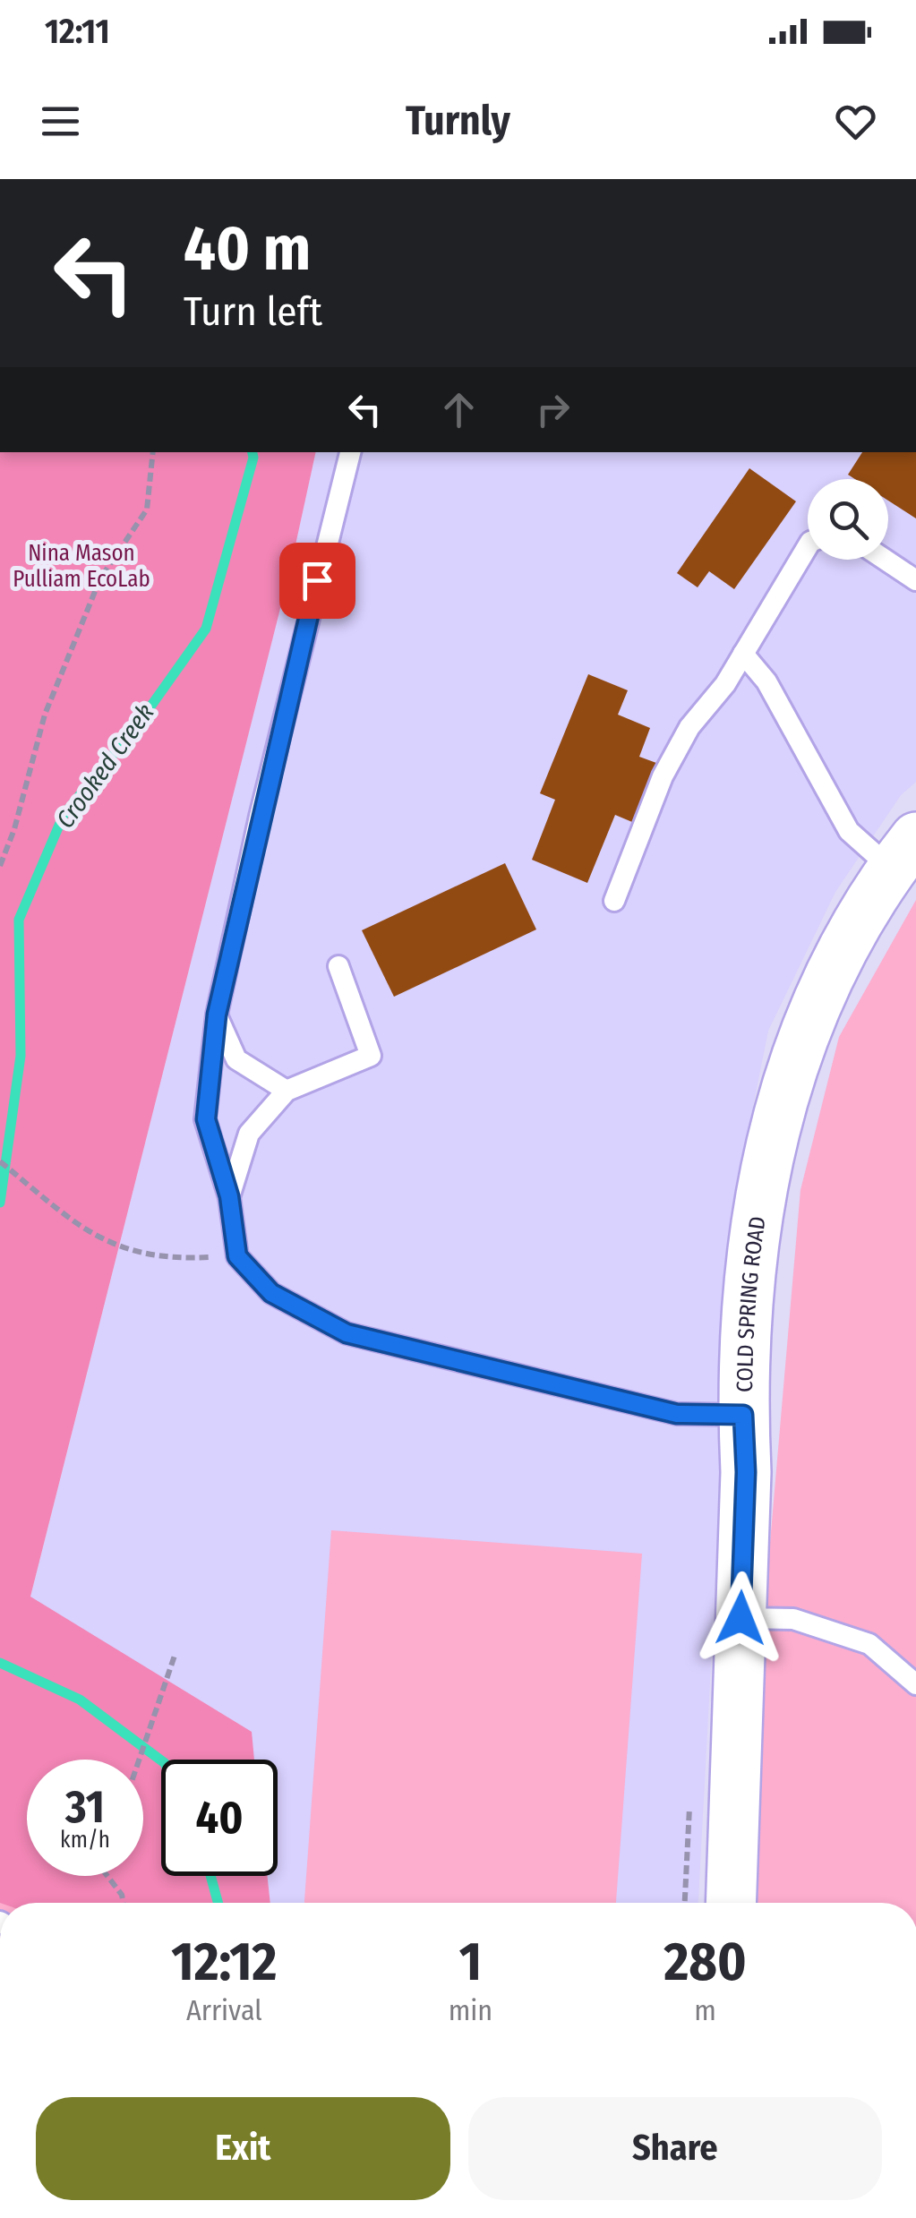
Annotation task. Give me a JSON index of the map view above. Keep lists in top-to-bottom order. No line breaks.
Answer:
{"streets":{"street":["COLD SPRING ROAD"]},"water":["Crooked Creek"],"parks":["Nina Mason Pulliam EcoLab"],"page":{"status":"12:11","header":"Turnly","turn":["40 m","Turn left"],"speed":"31 km/h","limit":"40","eta":["12:12","Arrival","1","min","280","m"],"buttons":["Exit","Share"]}}
